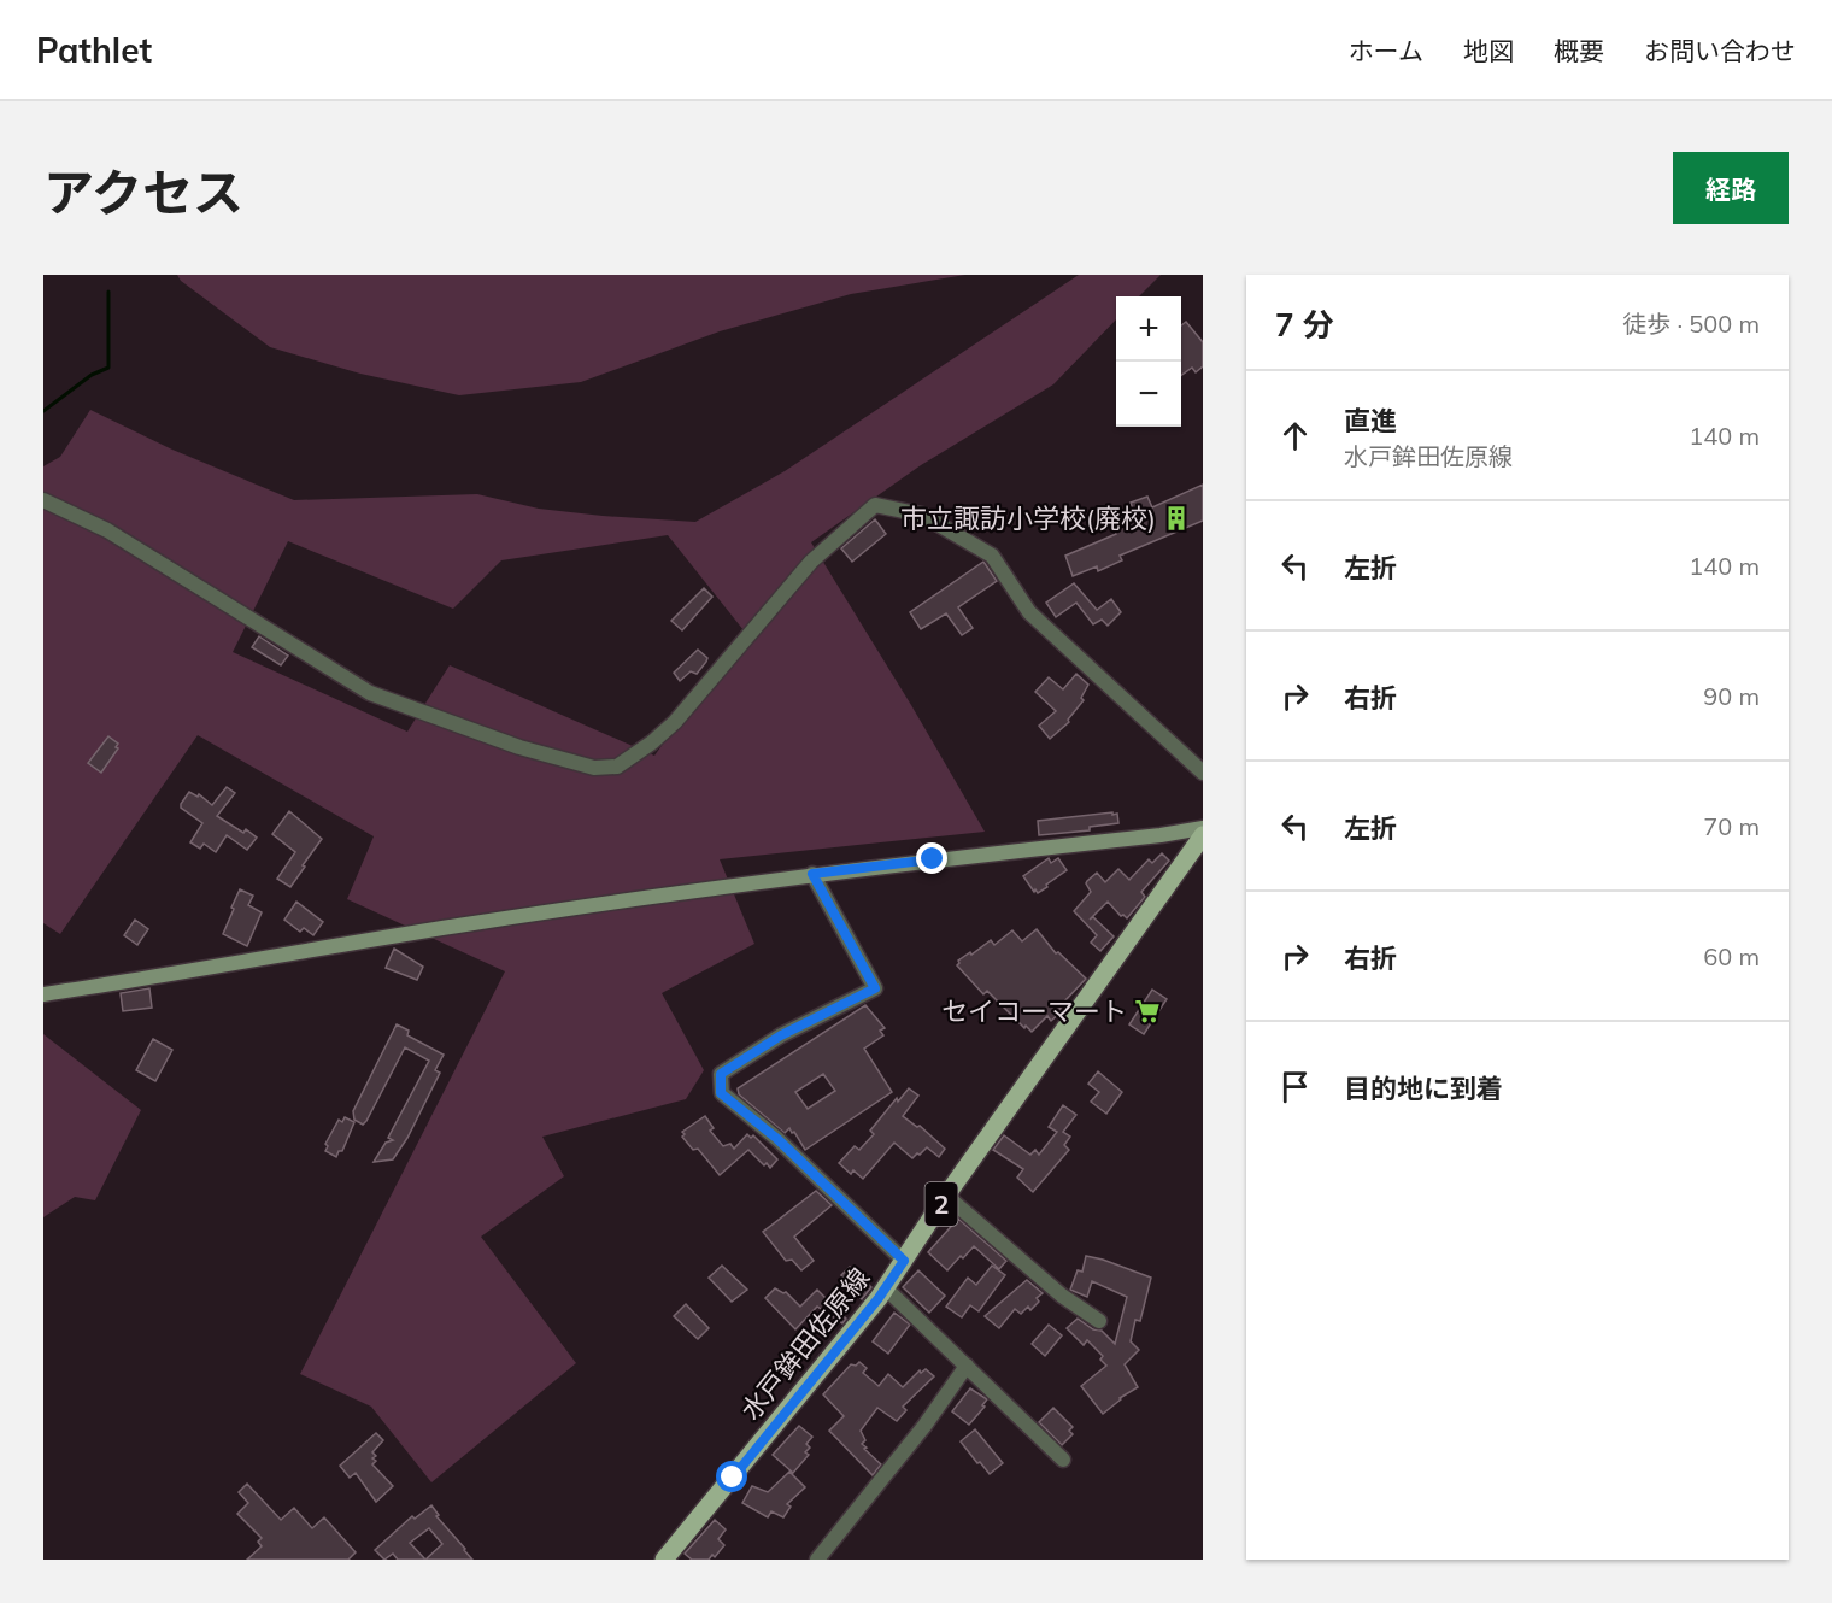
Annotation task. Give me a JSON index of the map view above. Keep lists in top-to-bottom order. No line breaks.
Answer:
{"streets":{"main road":["2","水戸鉾田佐原線"]},"places":{"building":["市立諏訪小学校(廃校)"],"supermarket":["セイコーマート"]},"page":{"header":"Pathlet","nav":["ホーム","地図","概要","お問い合わせ"],"title":"アクセス","buttons":"経路","heading":["7 分","徒歩 · 500 m"],"map_buttons":["+","−"],"list":[["直進","水戸鉾田佐原線","140 m"],["左折","140 m"],["右折","90 m"],["左折","70 m"],["右折","60 m"],"目的地に到着"]}}
